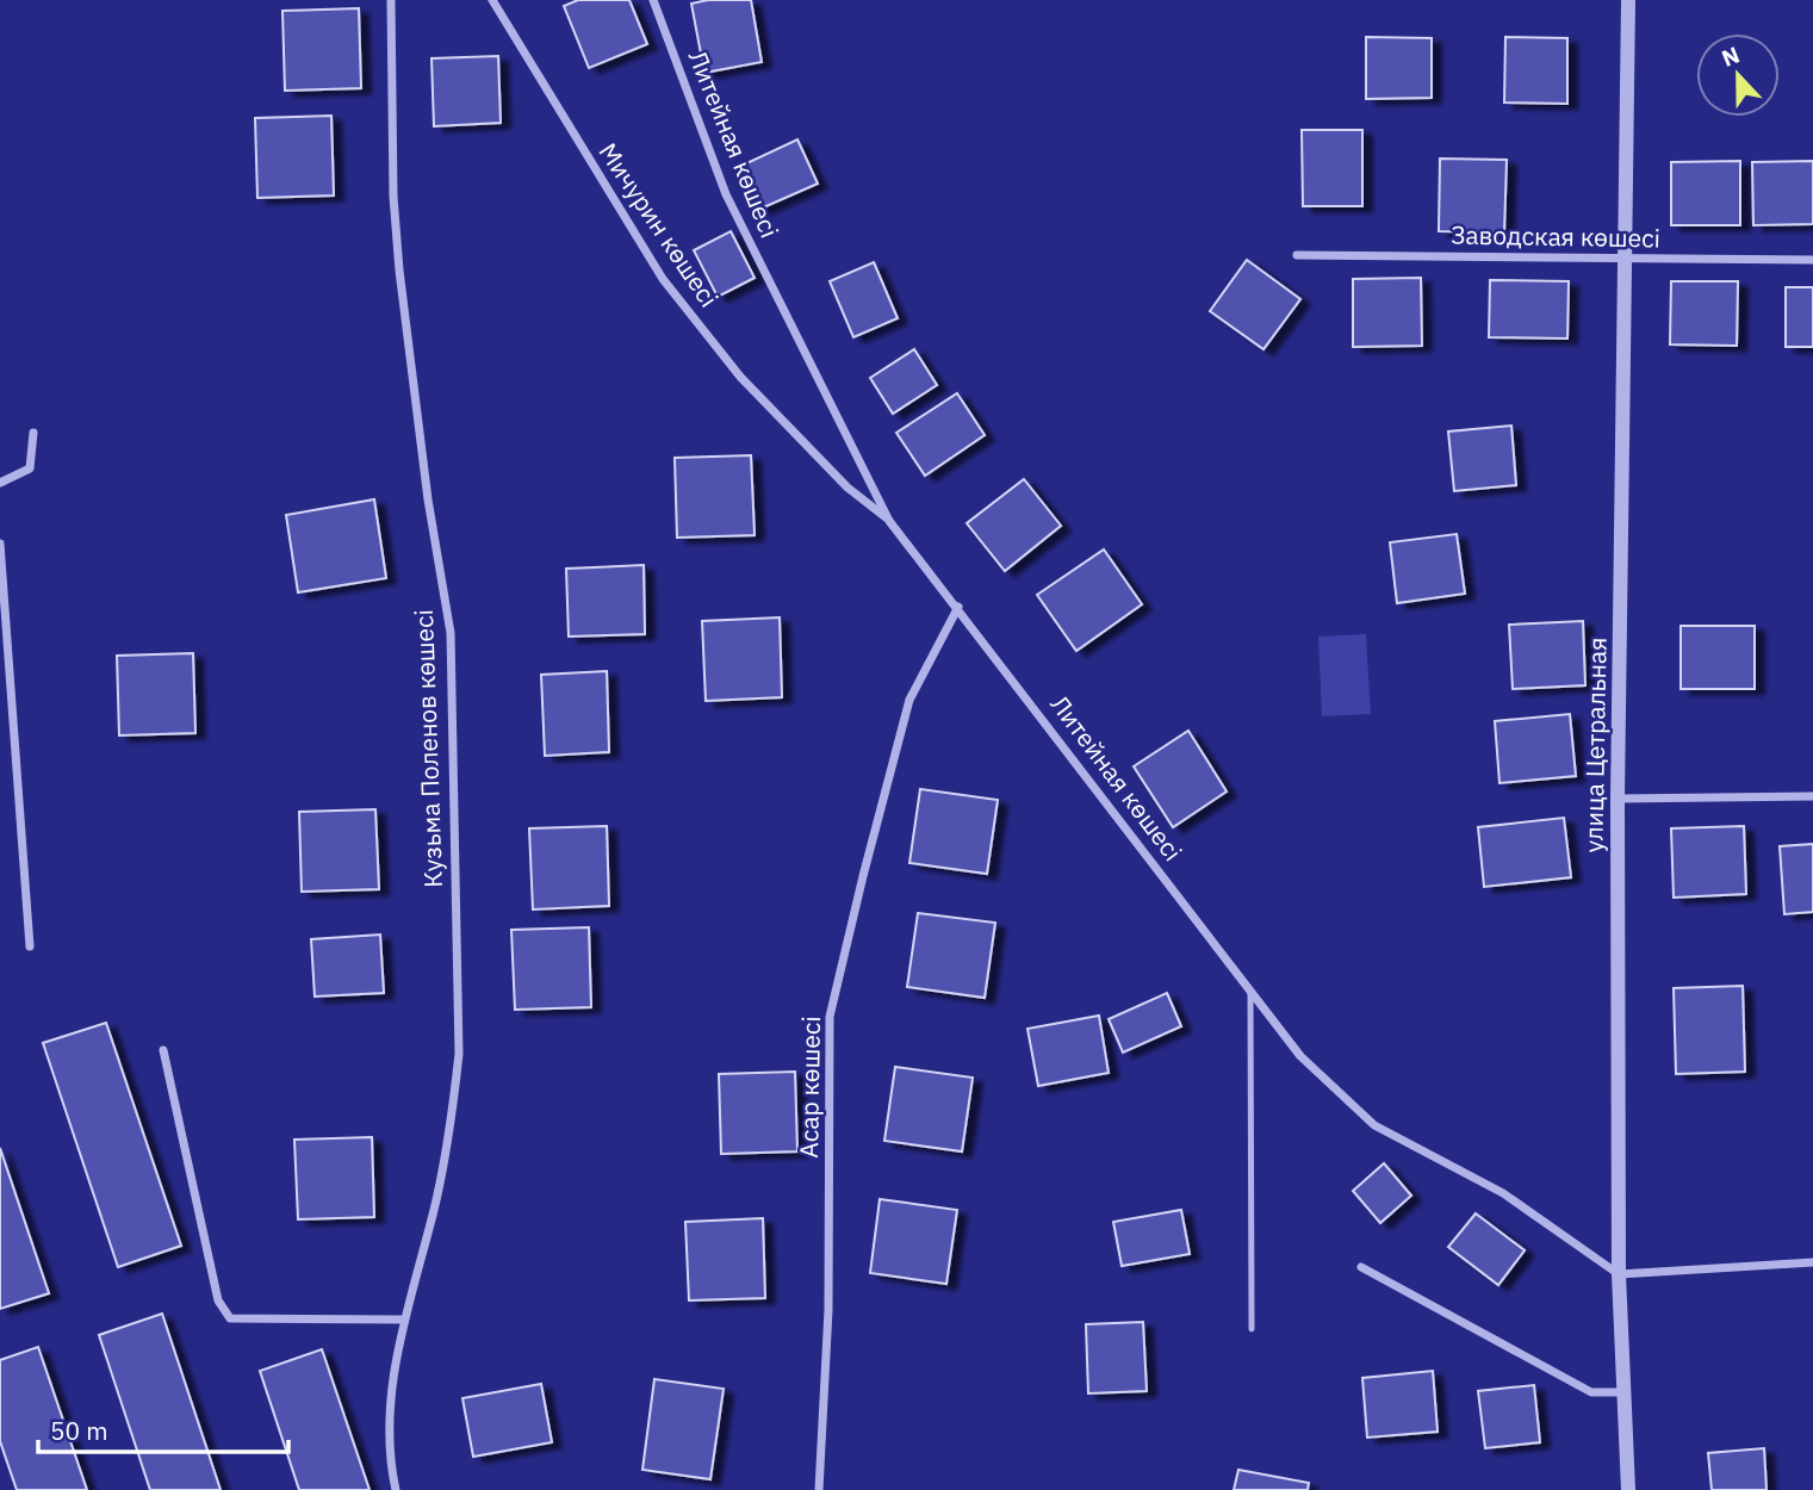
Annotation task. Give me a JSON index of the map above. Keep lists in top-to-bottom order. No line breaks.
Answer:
{"streets":{"street":["Литейная көшесі","Мичурин көшесі","Заводская көшесі","улица Цетральная","Кузьма Поленов көшесі","Асар көшесі"]},"crossings":[["Литейная көшесі","Мичурин көшесі"],["Литейная көшесі","улица Цетральная"],["Литейная көшесі","Асар көшесі"],["Заводская көшесі","улица Цетральная"]],"scale_bar":"50 m","north":"top"}
